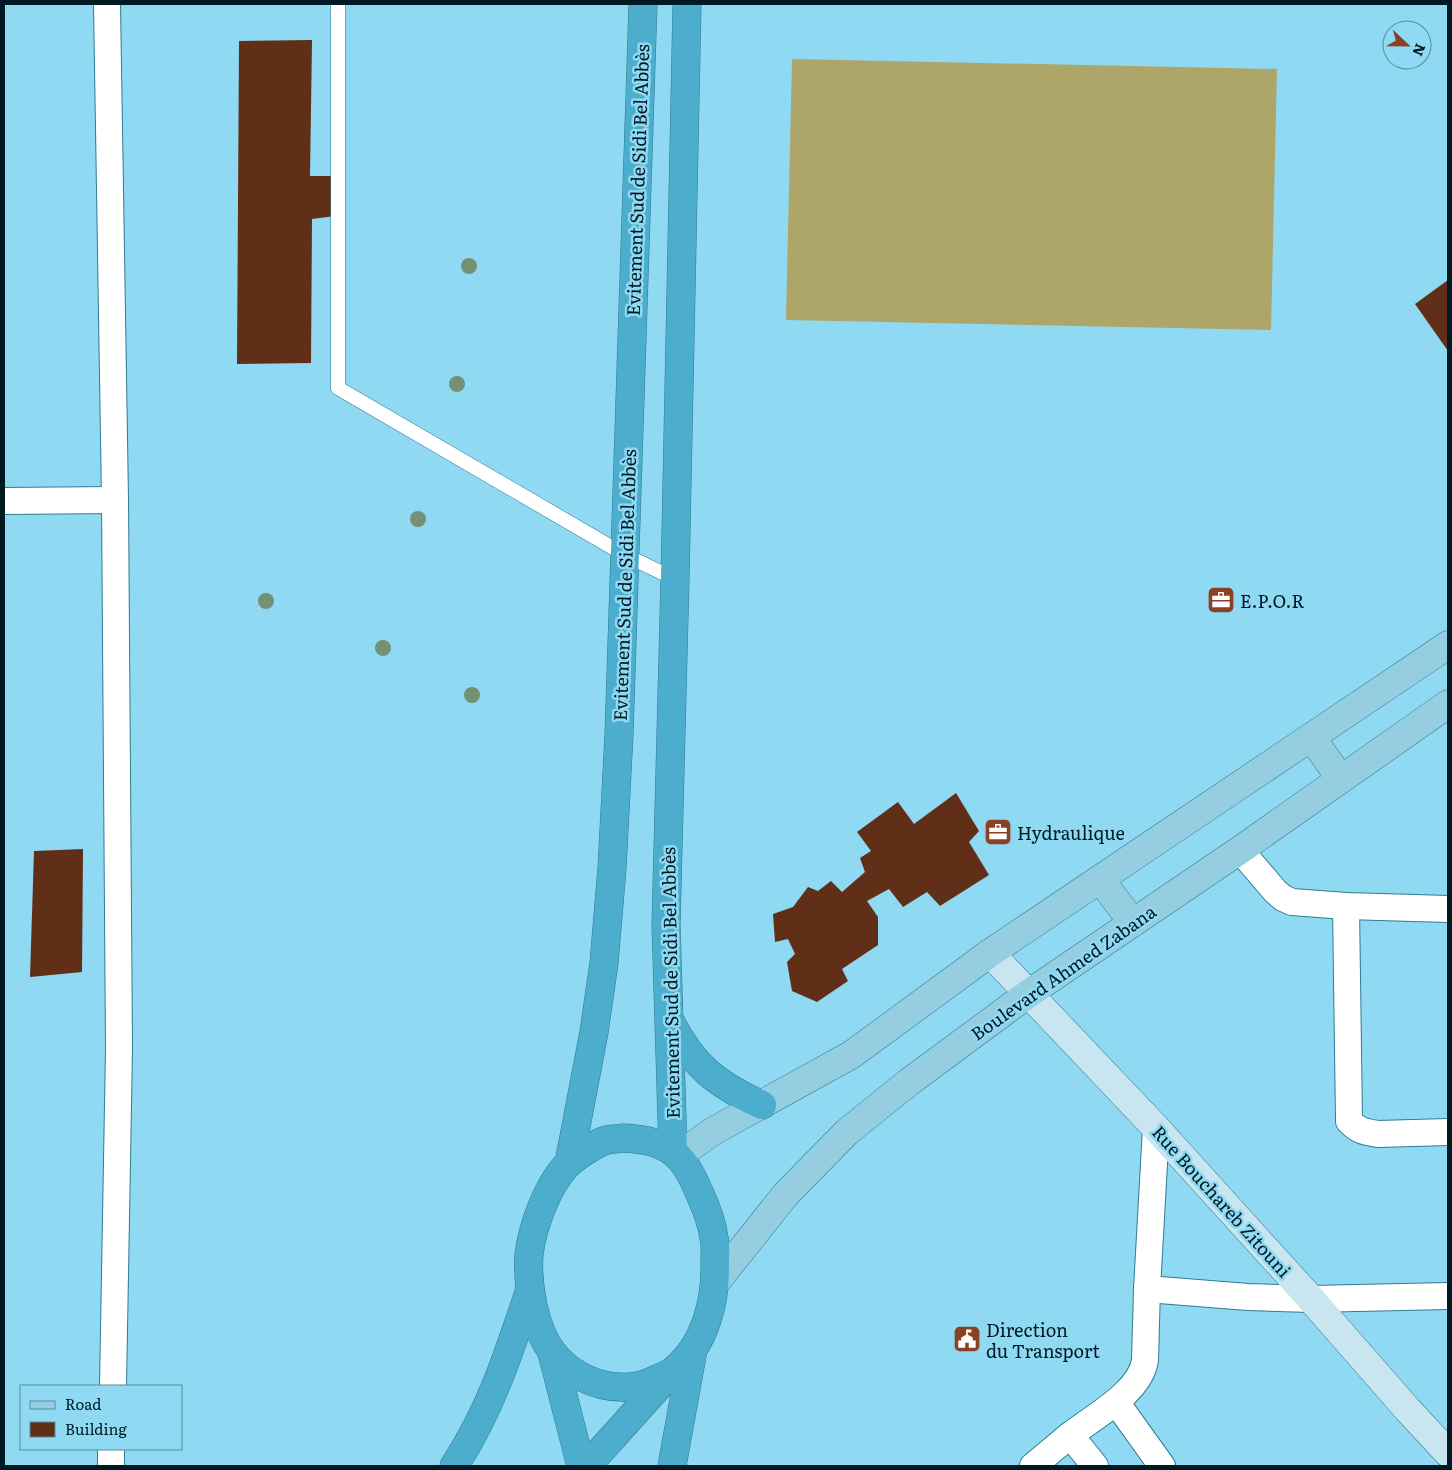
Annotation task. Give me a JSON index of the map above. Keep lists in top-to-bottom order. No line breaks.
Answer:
{"streets":{"highway":["Evitement Sud de Sidi Bel Abbès"],"main road":["Boulevard Ahmed Zabana"],"street":["Rue Bouchareb Zitouni"]},"crossings":[["Boulevard Ahmed Zabana","Rue Bouchareb Zitouni"]],"places":{"office":["E.P.O.R","Hydraulique"],"public building":["Direction du Transport"]},"legend":["Road","Building"],"north":"right"}
